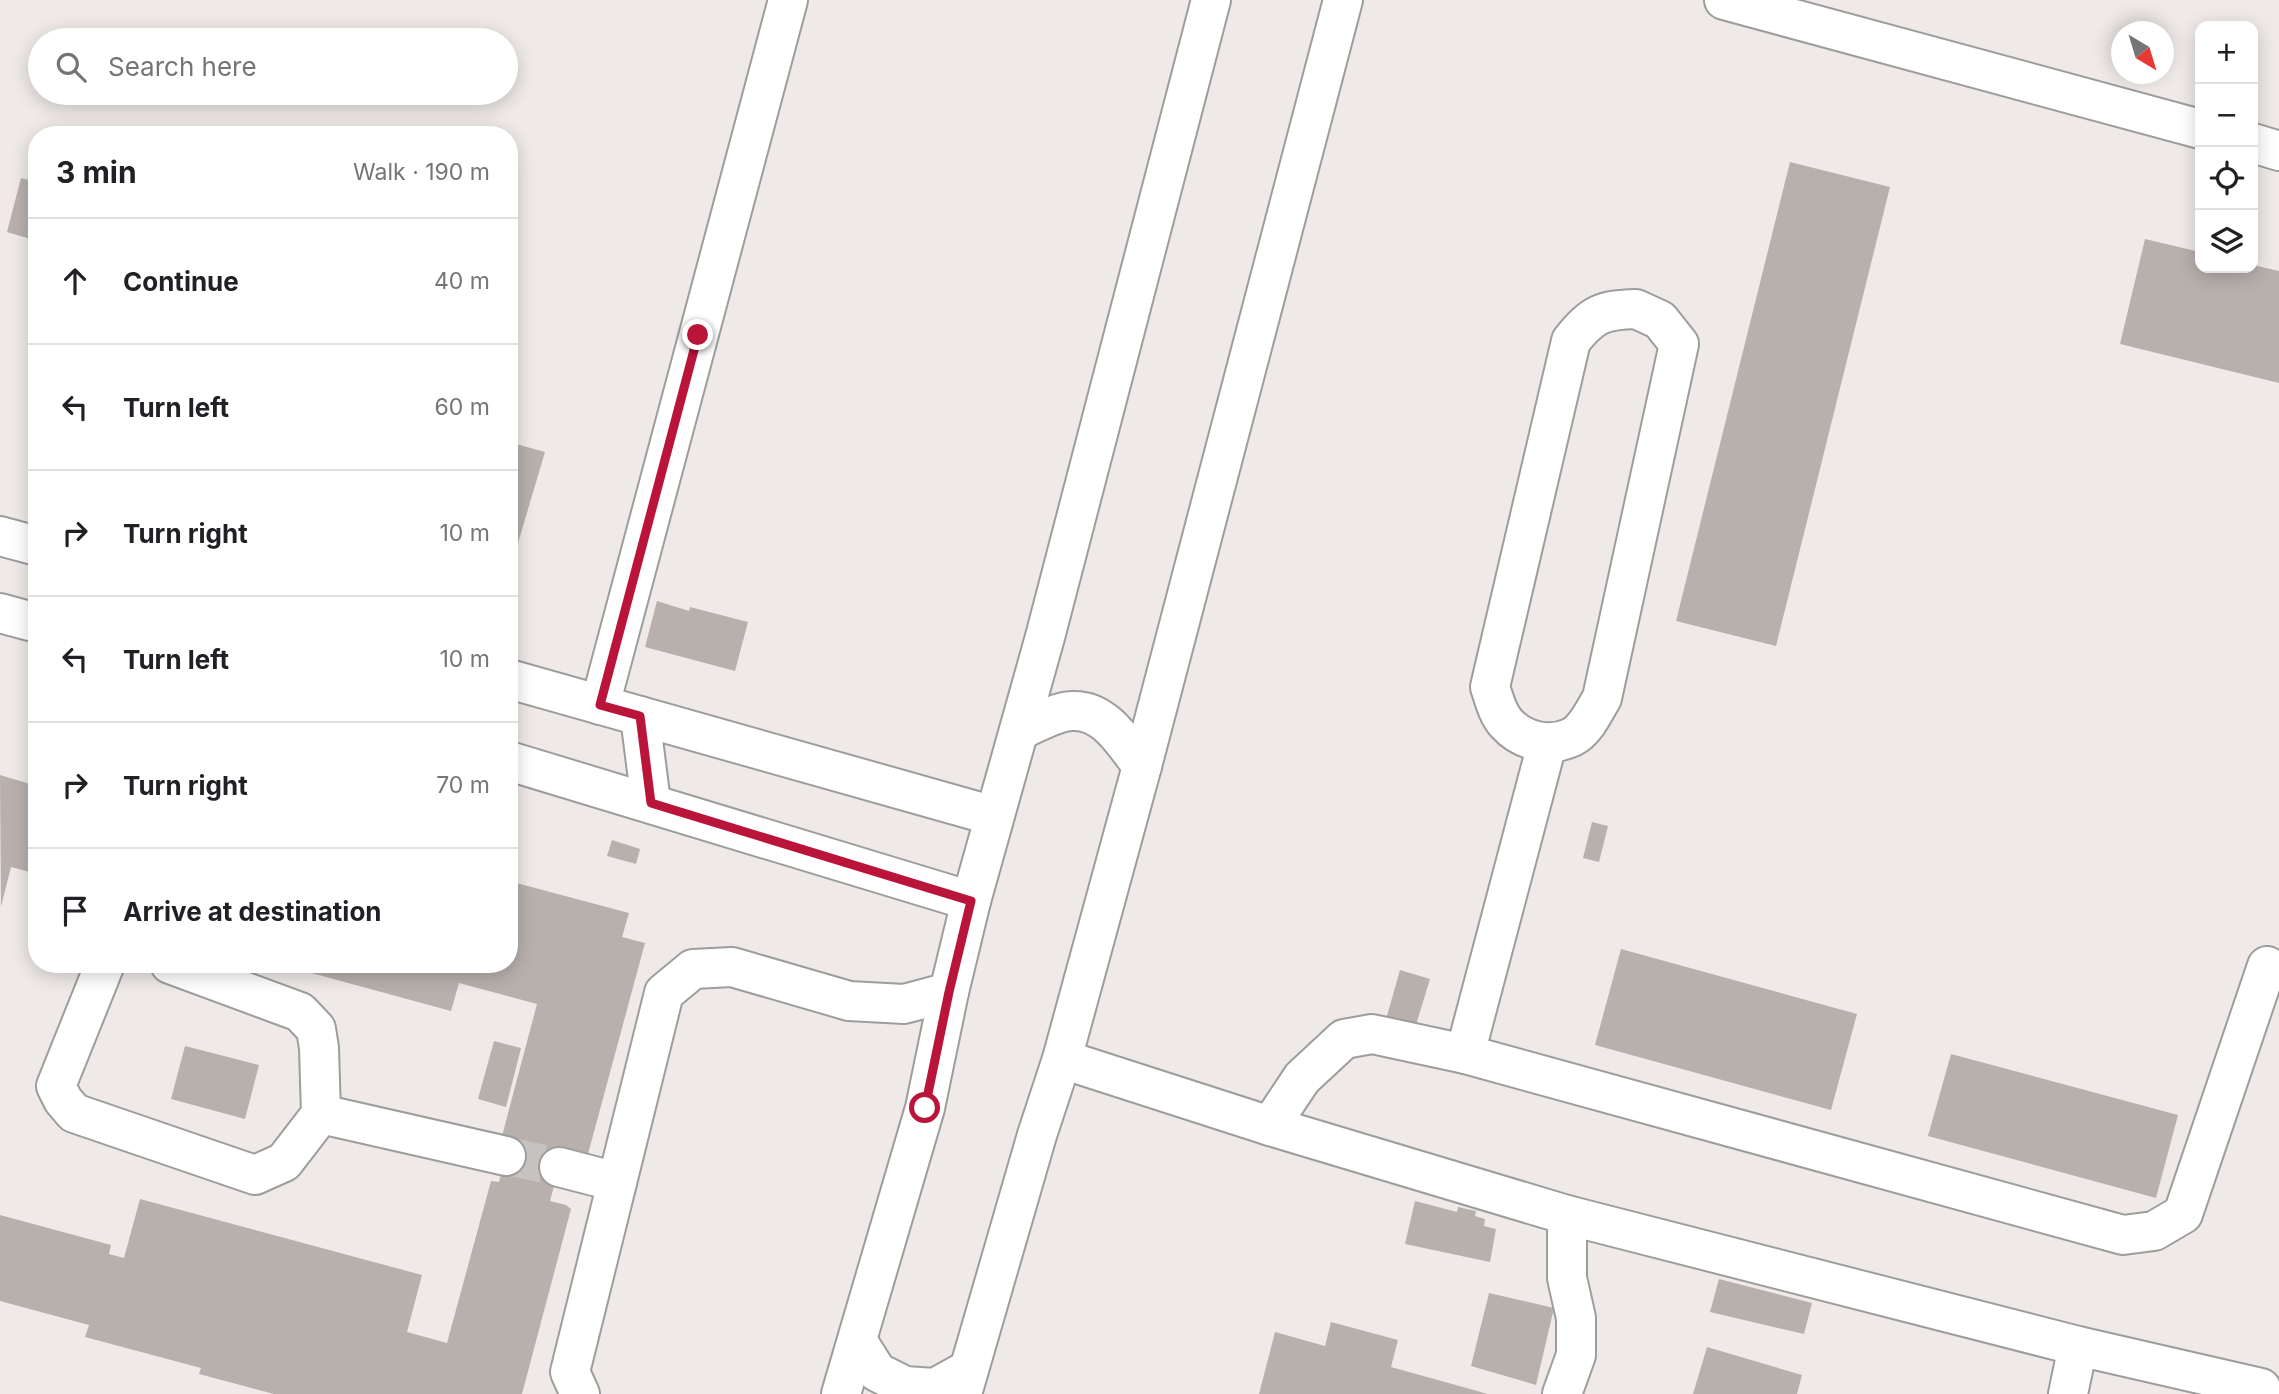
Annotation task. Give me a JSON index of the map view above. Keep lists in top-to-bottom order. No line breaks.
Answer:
{"north":"bottom right","page":{"map_buttons":["+","−"],"search":"Search here","heading":["3 min","Walk · 190 m"],"list":[["Continue","40 m"],["Turn left","60 m"],["Turn right","10 m"],["Turn left","10 m"],["Turn right","70 m"],"Arrive at destination"]}}
